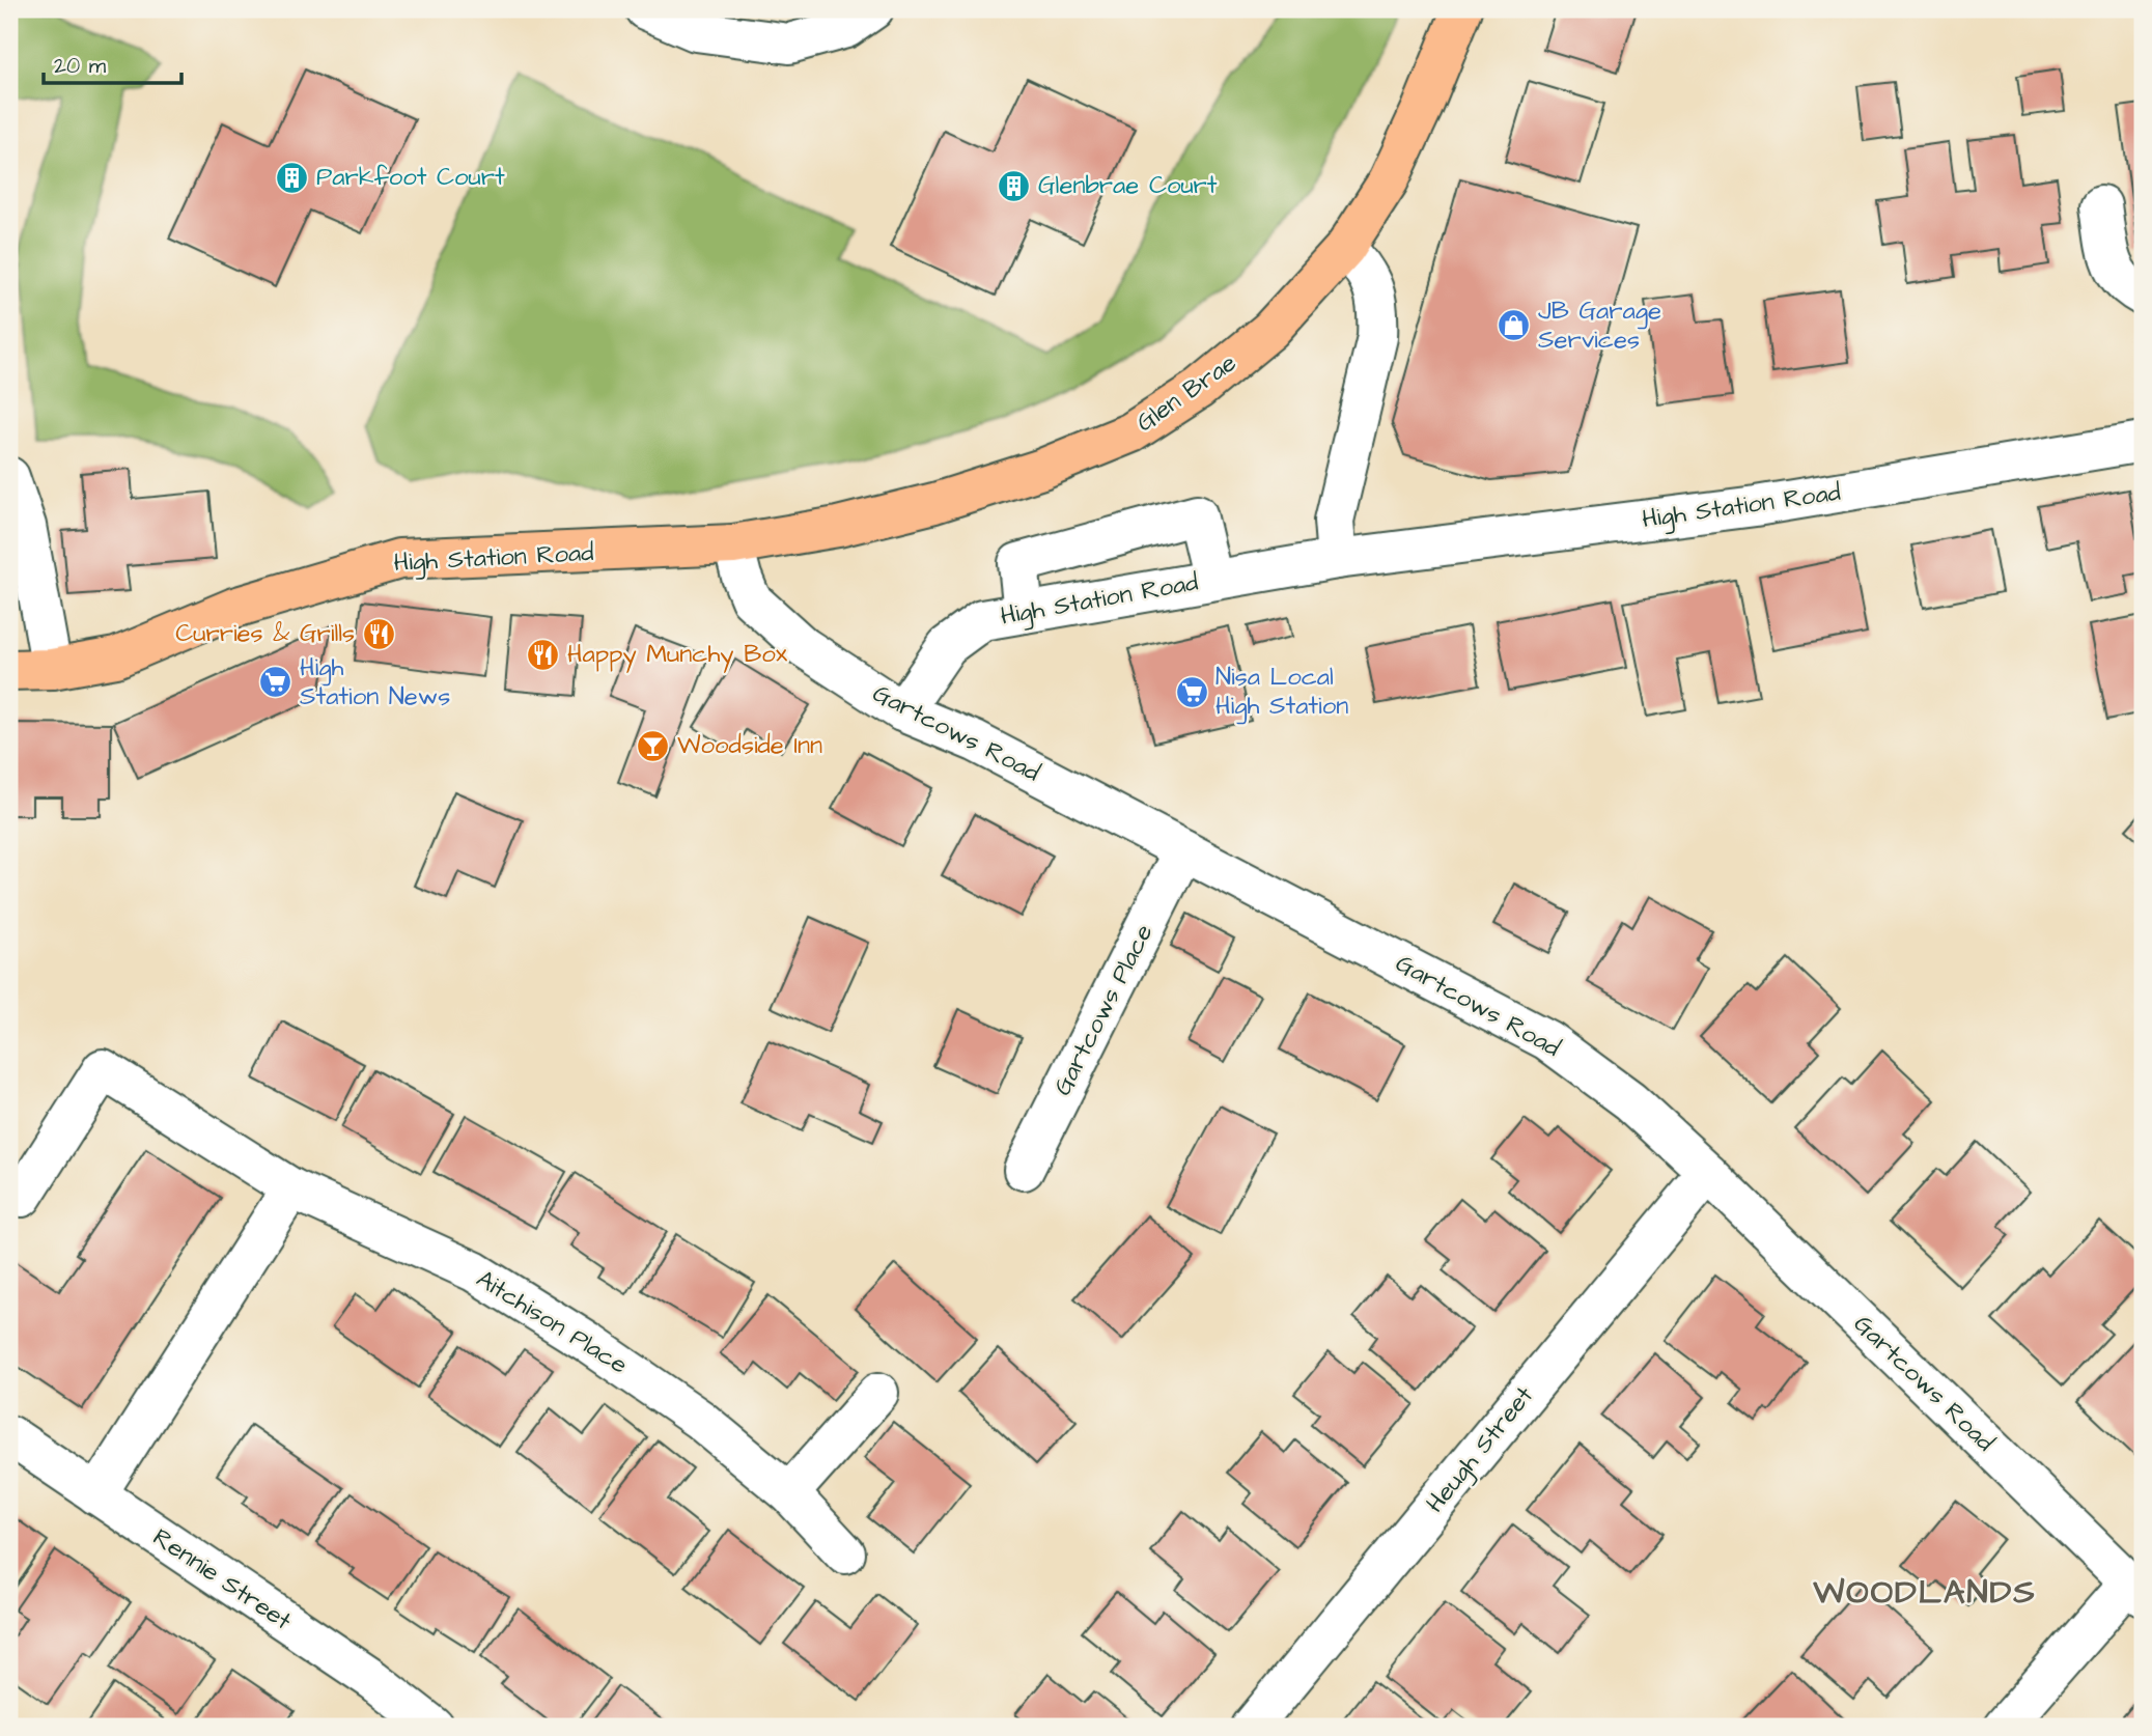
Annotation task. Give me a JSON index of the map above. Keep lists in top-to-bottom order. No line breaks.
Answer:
{"streets":{"main road":["Glen Brae","High Station Road"],"street":["Gartcows Road","Gartcows Place","Aitchison Place","Heugh Street","Rennie Street"]},"crossings":[["Glen Brae","High Station Road"],["Glen Brae","Gartcows Road"],["High Station Road","Gartcows Road"],["Gartcows Road","Gartcows Place"],["Gartcows Road","Heugh Street"]],"districts":["WOODLANDS"],"places":{"building":["Parkfoot Court","Glenbrae Court"],"shop":["JB Garage Services"],"restaurant":["Curries & Grills","Happy Munchy Box"],"supermarket":["High Station News","Nisa Local High Station"],"bar":["Woodside Inn"]},"scale_bar":"20 m"}
